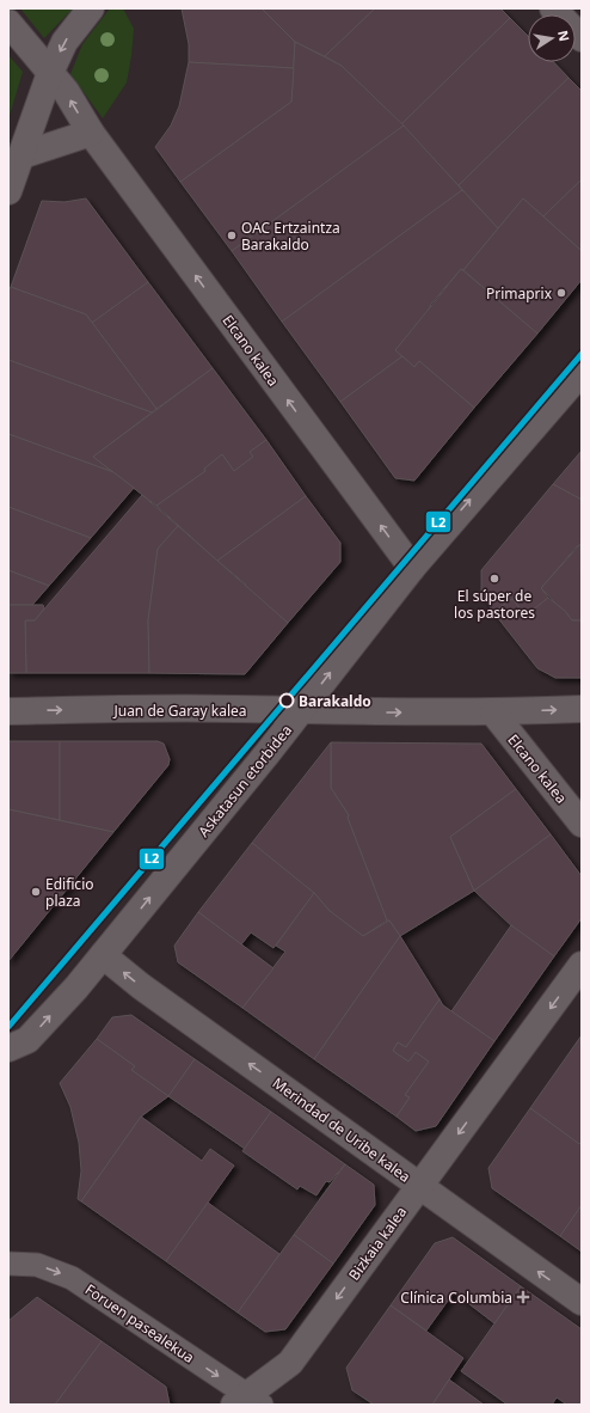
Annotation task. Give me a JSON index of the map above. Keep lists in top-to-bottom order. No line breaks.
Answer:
{"streets":{"street":["Elcano kalea","Juan de Garay kalea","Askatasun etorbidea","Merindad de Uribe kalea","Bizkaia kalea","Foruen pasealekua"]},"crossings":[["Elcano kalea","Juan de Garay kalea"],["Elcano kalea","Askatasun etorbidea"],["Juan de Garay kalea","Askatasun etorbidea"],["Askatasun etorbidea","Merindad de Uribe kalea"],["Merindad de Uribe kalea","Bizkaia kalea"],["Bizkaia kalea","Foruen pasealekua"]],"one_way":["Elcano kalea","Juan de Garay kalea","Askatasun etorbidea","Merindad de Uribe kalea","Bizkaia kalea","Foruen pasealekua"],"places":{"other":["OAC Ertzaintza Barakaldo","Primaprix","El súper de los pastores","Barakaldo","Edificio plaza"],"health":["Clínica Columbia"]},"lines":["transit line L2"],"north":"right"}
